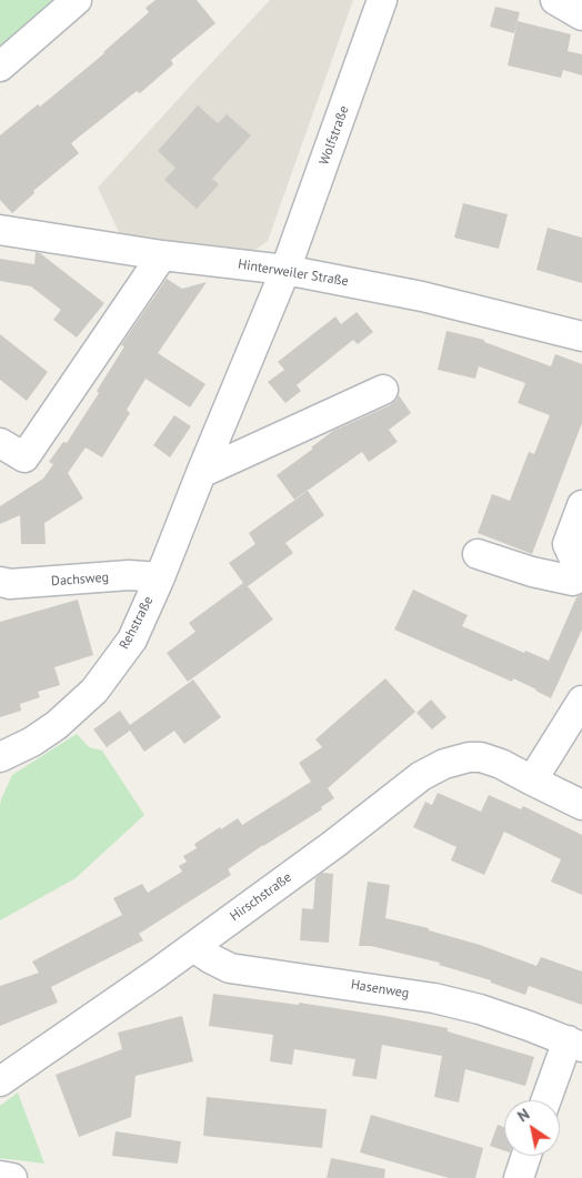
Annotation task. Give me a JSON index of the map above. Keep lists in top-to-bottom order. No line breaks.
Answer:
{"streets":{"street":["Wolfstraße","Hinterweiler Straße","Dachsweg","Rehstraße","Hirschstraße","Hasenweg"]},"crossings":[["Wolfstraße","Hinterweiler Straße"],["Wolfstraße","Rehstraße"],["Hinterweiler Straße","Rehstraße"],["Dachsweg","Rehstraße"],["Hirschstraße","Hasenweg"]],"north":"top left"}
